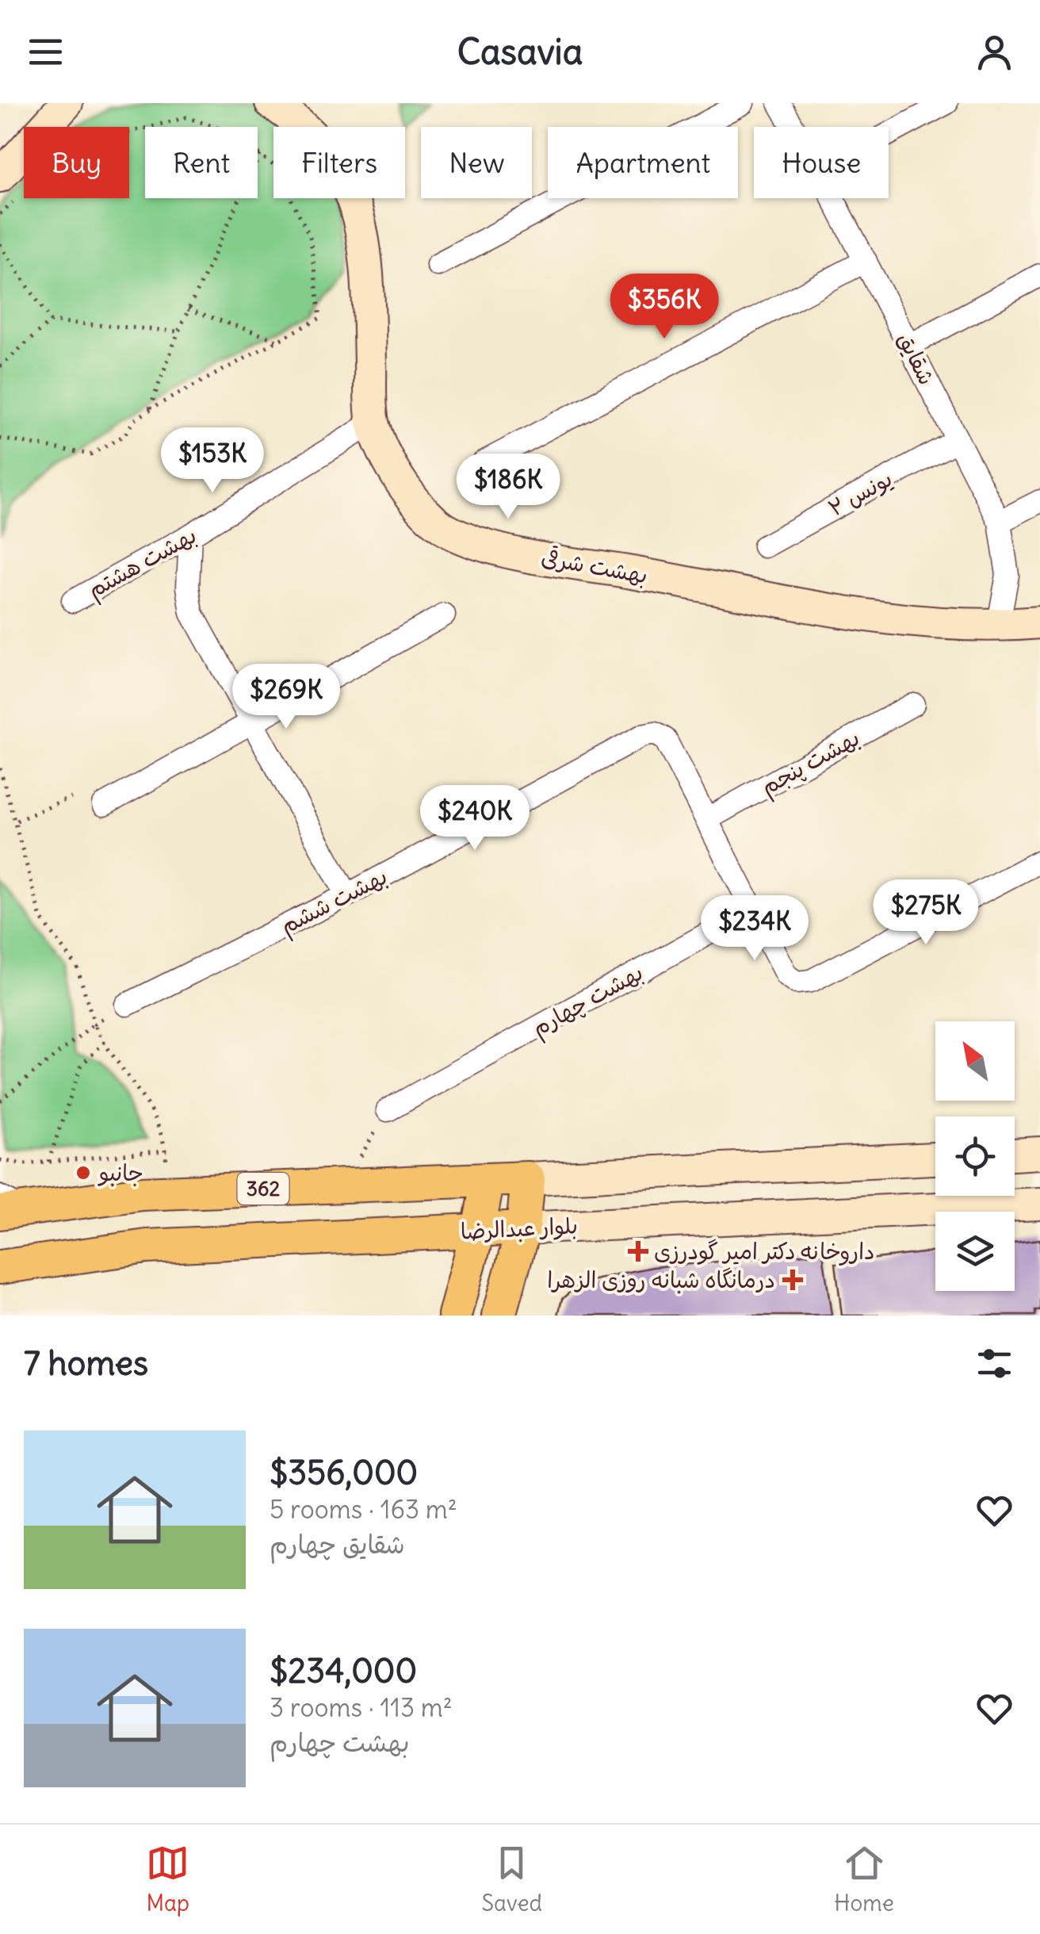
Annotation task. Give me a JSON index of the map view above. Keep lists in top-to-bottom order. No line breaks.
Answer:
{"streets":{"main road":["بهشت شرقی","362","بلوار عبدالرضا"],"street":["شقایق","یونس ۲","بهشت هشتم","بهشت پنجم","بهشت ششم","بهشت چهارم"]},"crossings":[["شقایق","یونس ۲"],["شقایق","بهشت شرقی"],["بهشت هشتم","بهشت شرقی"],["بهشت پنجم","بهشت ششم"],["بهشت ششم","بهشت چهارم"]],"places":{"other":["جانبو"],"health":["داروخانه دکتر امیر گودرزی","درمانگاه شبانه روزی الزهرا"]},"north":"top left","page":{"header":"Casavia","chip":["Buy","Rent","Filters","New","Apartment","House"],"price":["$356K","$153K","$186K","$269K","$240K","$275K","$234K"],"heading":"7 homes","list":[{"name":"$356,000","note":"5 rooms · 163 m² · شقایق چهارم"},{"name":"$234,000","note":"3 rooms · 113 m² · بهشت چهارم"}],"tabs":["Map","Saved","Home"]}}
